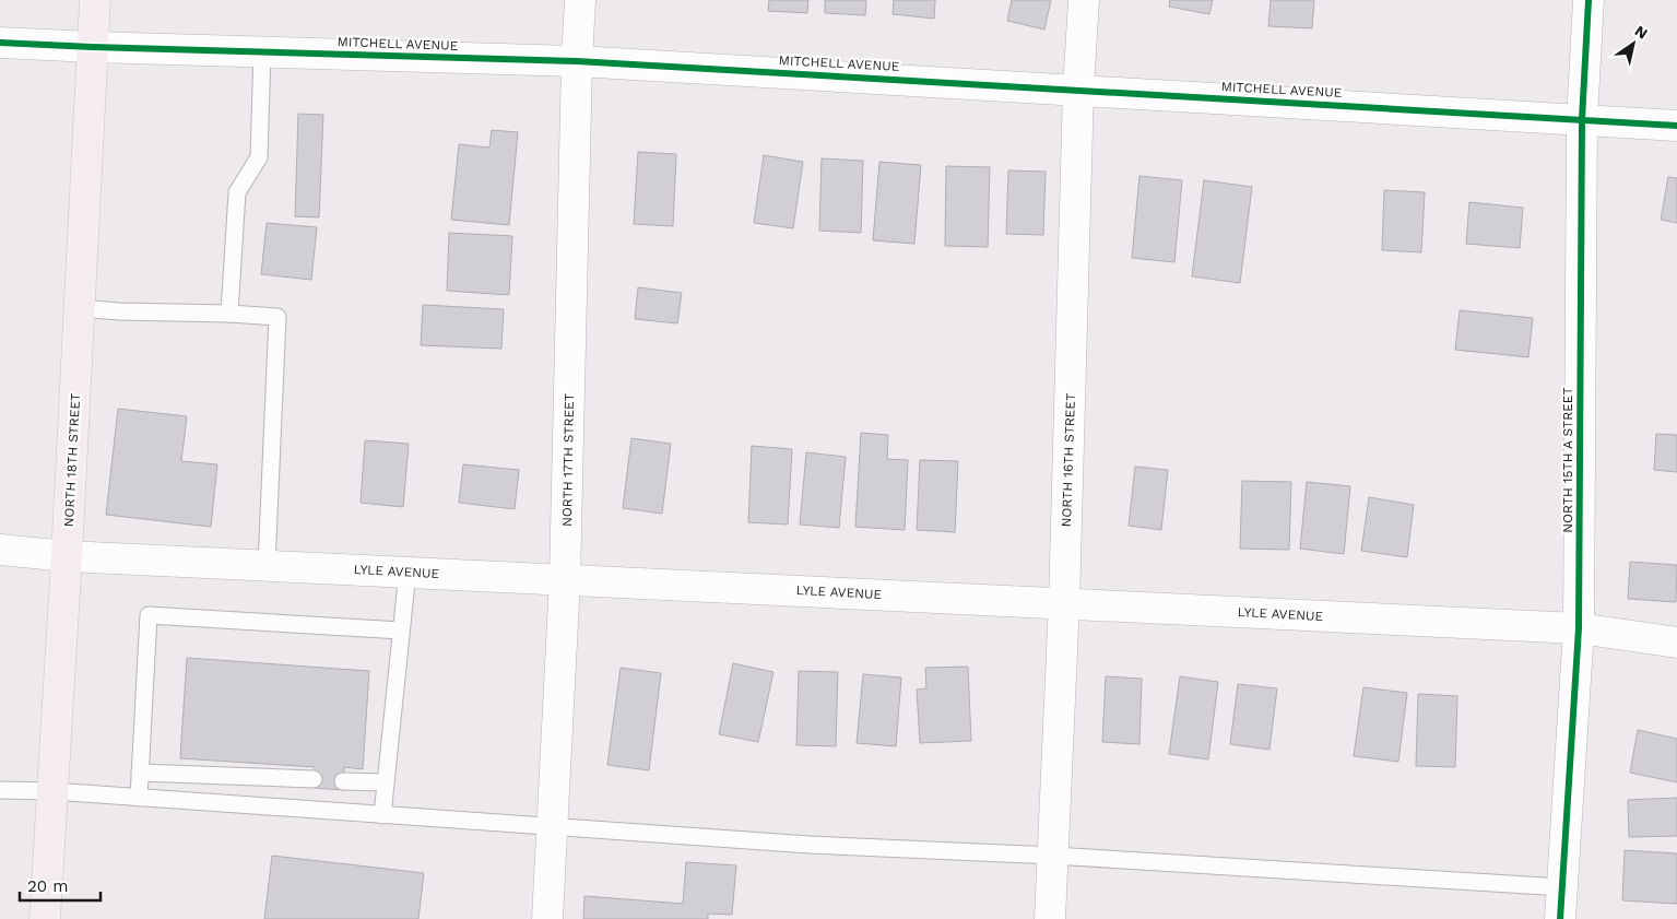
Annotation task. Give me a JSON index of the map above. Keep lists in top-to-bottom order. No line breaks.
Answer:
{"streets":{"main road":["NORTH 18TH STREET"],"street":["MITCHELL AVENUE","NORTH 17TH STREET","NORTH 16TH STREET","NORTH 15TH A STREET","LYLE AVENUE"]},"crossings":[["MITCHELL AVENUE","NORTH 18TH STREET"],["MITCHELL AVENUE","NORTH 17TH STREET"],["MITCHELL AVENUE","NORTH 16TH STREET"],["MITCHELL AVENUE","NORTH 15TH A STREET"],["NORTH 18TH STREET","LYLE AVENUE"],["NORTH 17TH STREET","LYLE AVENUE"],["NORTH 16TH STREET","LYLE AVENUE"],["NORTH 15TH A STREET","LYLE AVENUE"]],"scale_bar":"20 m","north":"top right"}
